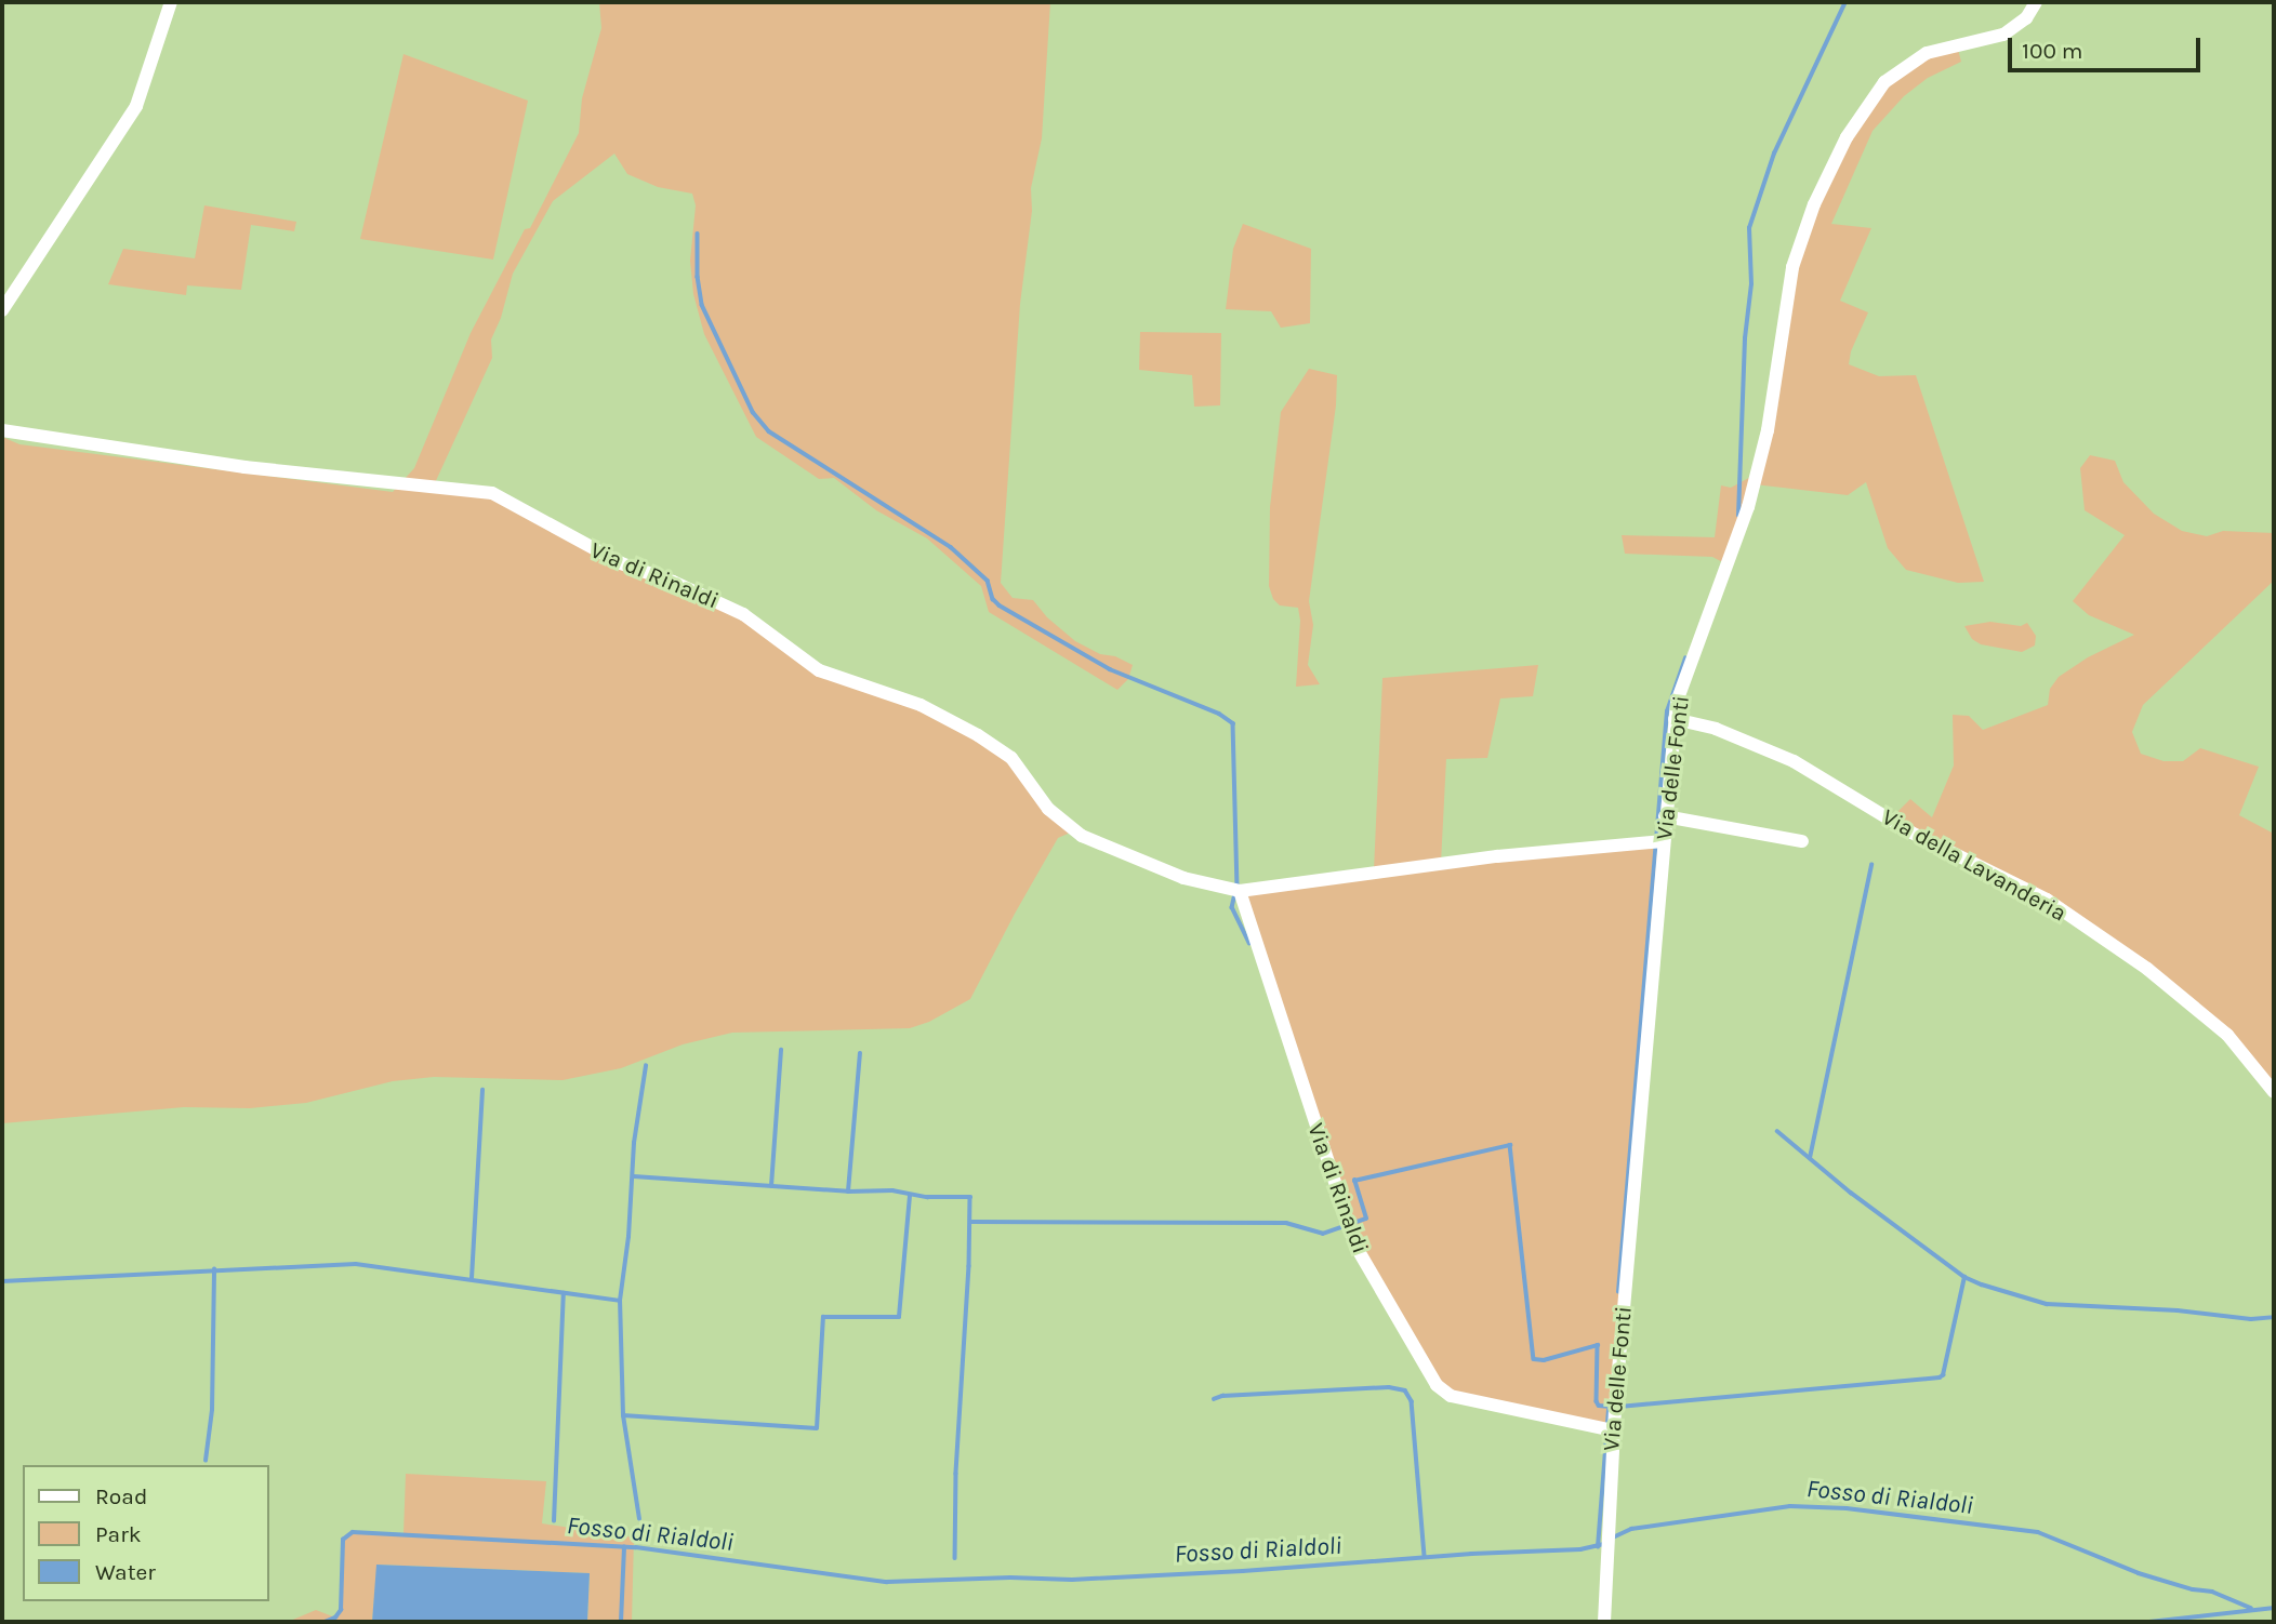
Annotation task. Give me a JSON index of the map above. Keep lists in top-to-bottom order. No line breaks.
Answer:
{"streets":{"street":["Via di Rinaldi","Via delle Fonti","Via della Lavanderia"]},"crossings":[["Via di Rinaldi","Via delle Fonti"],["Via delle Fonti","Via della Lavanderia"]],"water":["Fosso di Rialdoli"],"legend":["Road","Park","Water"],"scale_bar":"100 m"}
